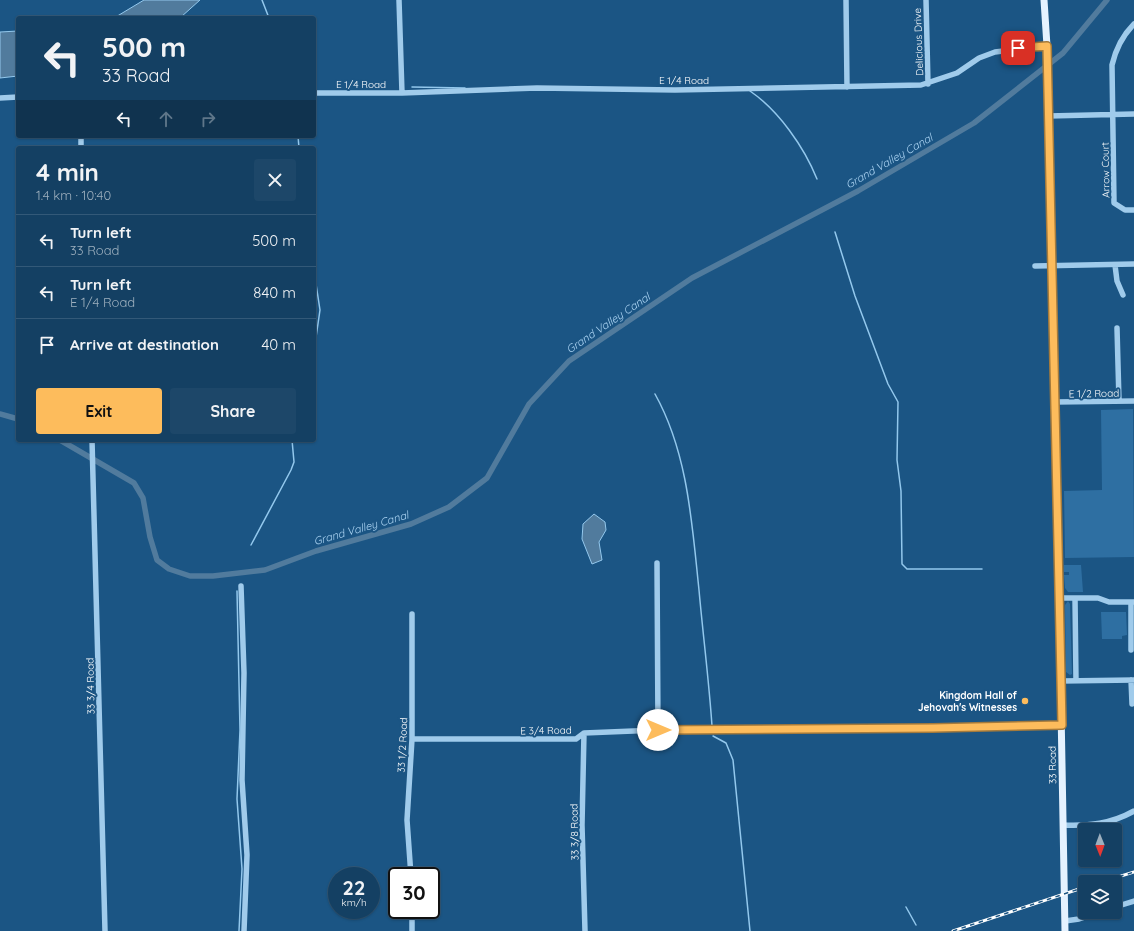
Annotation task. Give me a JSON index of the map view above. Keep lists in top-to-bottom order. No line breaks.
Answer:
{"streets":{"main road":["33 Road"],"street":["Delicious Drive","E 1/4 Road","Arrow Court","E 1/2 Road","33 3/4 Road","E 3/4 Road","33 1/2 Road","33 3/8 Road"]},"crossings":[["Delicious Drive","E 1/4 Road"],["E 1/4 Road","33 Road"],["E 1/2 Road","33 Road"],["E 3/4 Road","33 1/2 Road"],["E 3/4 Road","33 Road"],["E 3/4 Road","33 3/8 Road"]],"water":["Grand Valley Canal"],"places":["Kingdom Hall of Jehovah's Witnesses"],"north":"bottom","page":{"turn":["500 m","33 Road"],"heading":["4 min","1.4 km · 10:40"],"list":[{"name":"Turn left","note":"33 Road","value":"500 m"},{"name":"Turn left","note":"E 1/4 Road","value":"840 m"},{"name":"Arrive at destination","value":"40 m"}],"buttons":["Exit","Share"],"speed":"22 km/h","limit":"30"}}
